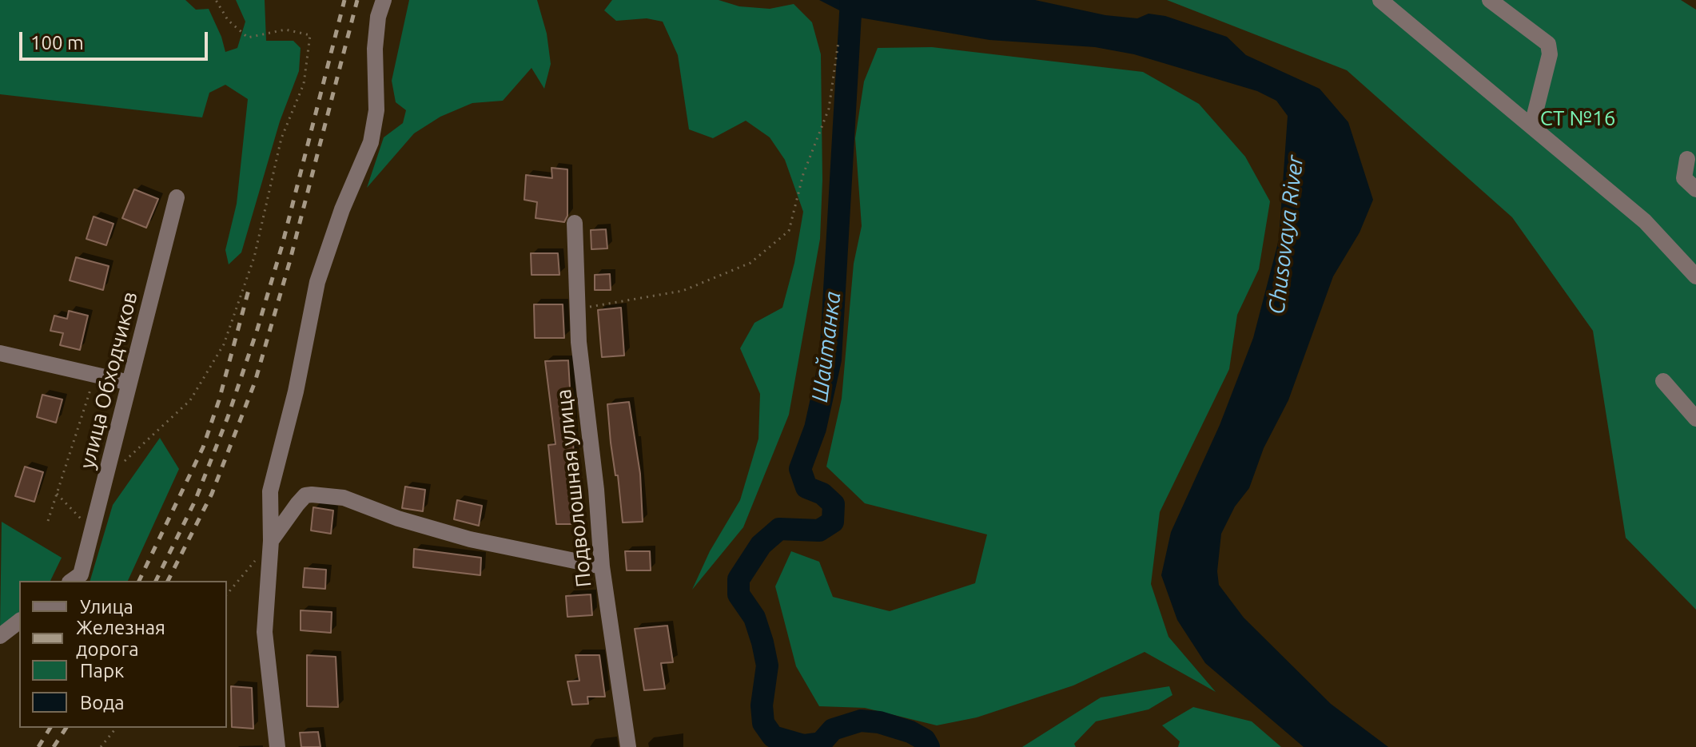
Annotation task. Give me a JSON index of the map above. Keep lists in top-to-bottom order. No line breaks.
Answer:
{"streets":{"street":["улица Обходчиков","Подволошная улица"]},"water":["Chusovaya River","Шайтанка"],"parks":["СТ №16"],"legend":["Улица","Железная дорога","Парк","Вода"],"scale_bar":"100 m"}
